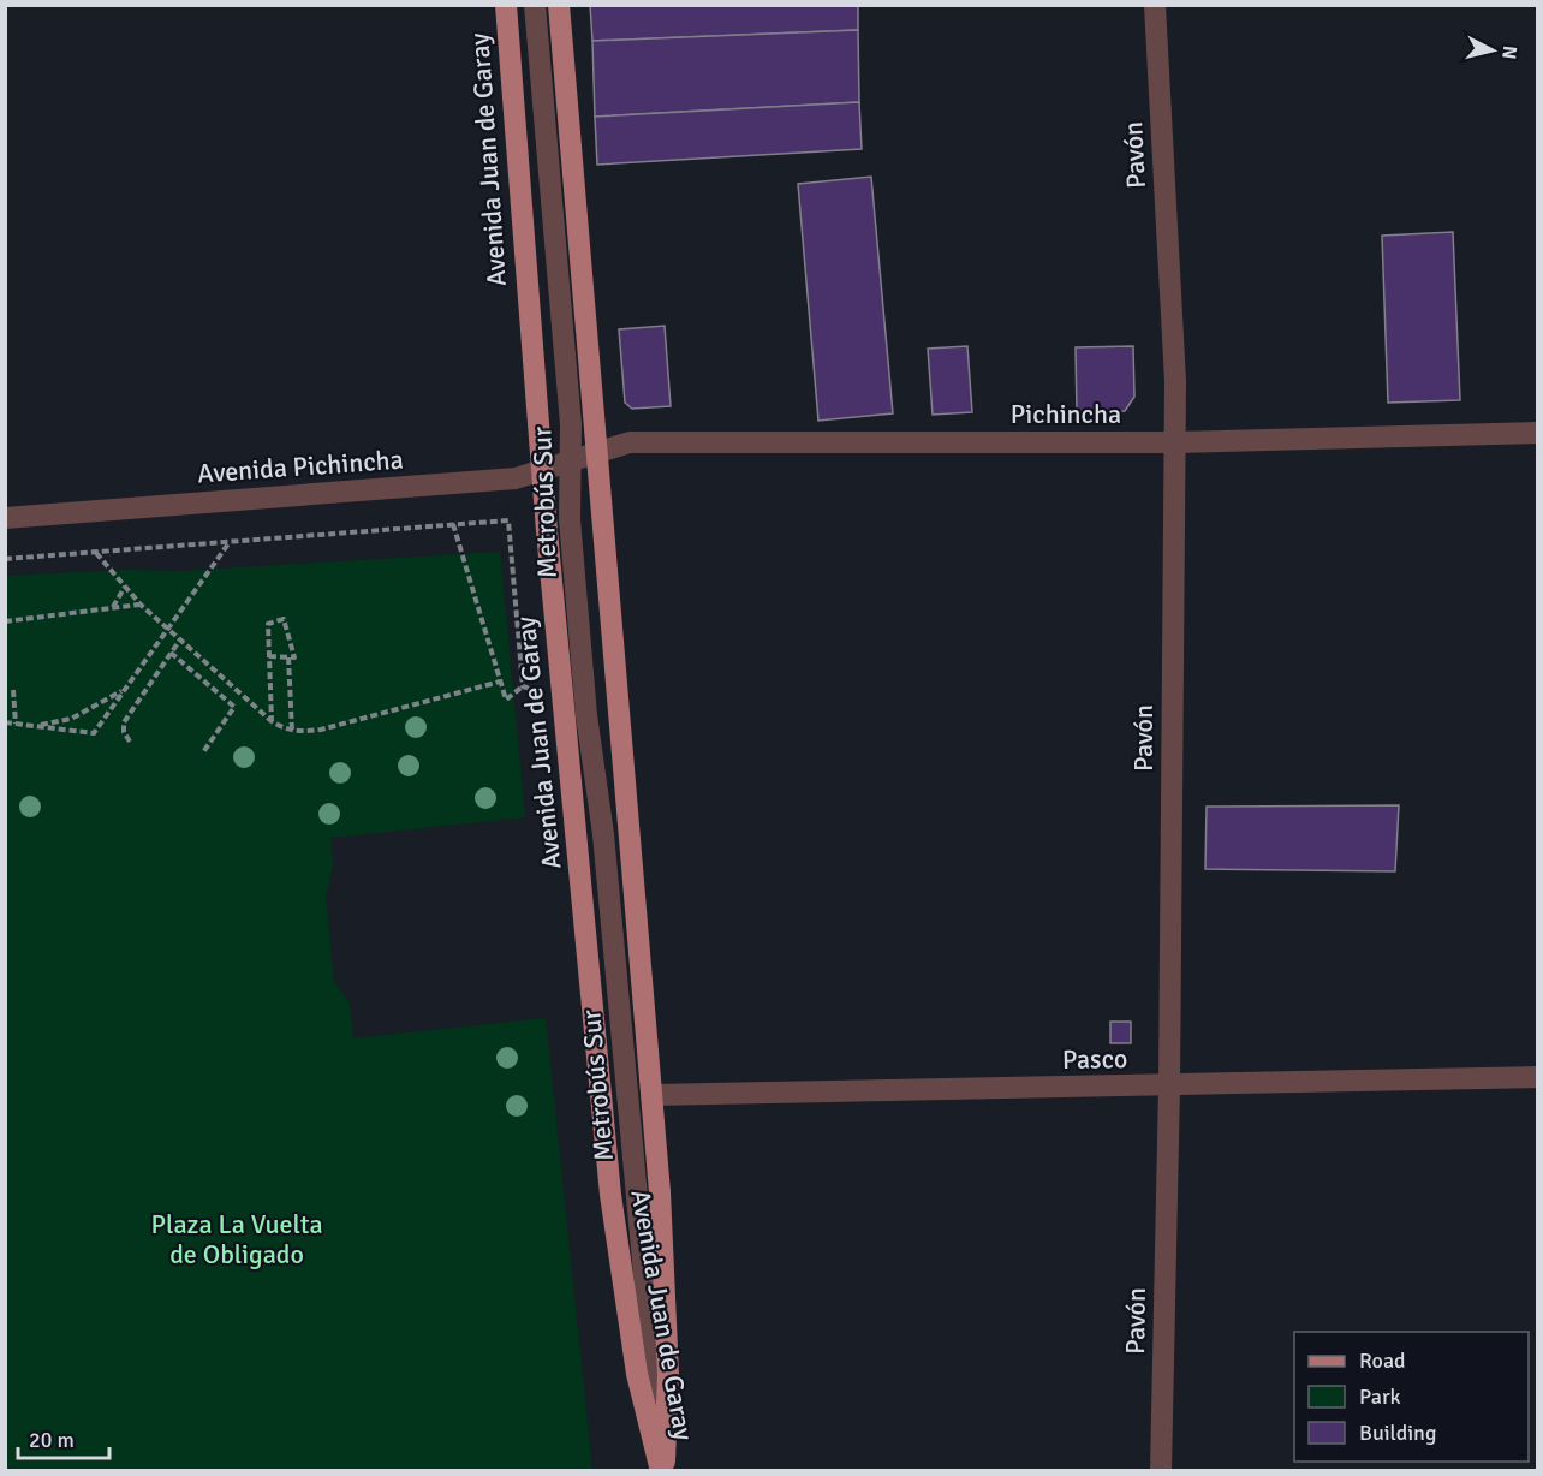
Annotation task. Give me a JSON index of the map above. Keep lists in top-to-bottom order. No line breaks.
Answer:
{"streets":{"main road":["Avenida Juan de Garay"],"street":["Pavón","Pichincha","Avenida Pichincha","Metrobús Sur","Pasco"]},"crossings":[["Pavón","Pichincha"],["Pavón","Pasco"],["Avenida Juan de Garay","Pichincha"],["Avenida Juan de Garay","Avenida Pichincha"],["Avenida Juan de Garay","Metrobús Sur"],["Avenida Juan de Garay","Pasco"],["Pichincha","Avenida Pichincha"],["Avenida Pichincha","Metrobús Sur"]],"parks":["Plaza La Vuelta de Obligado"],"legend":["Road","Park","Building"],"scale_bar":"20 m","north":"right"}
